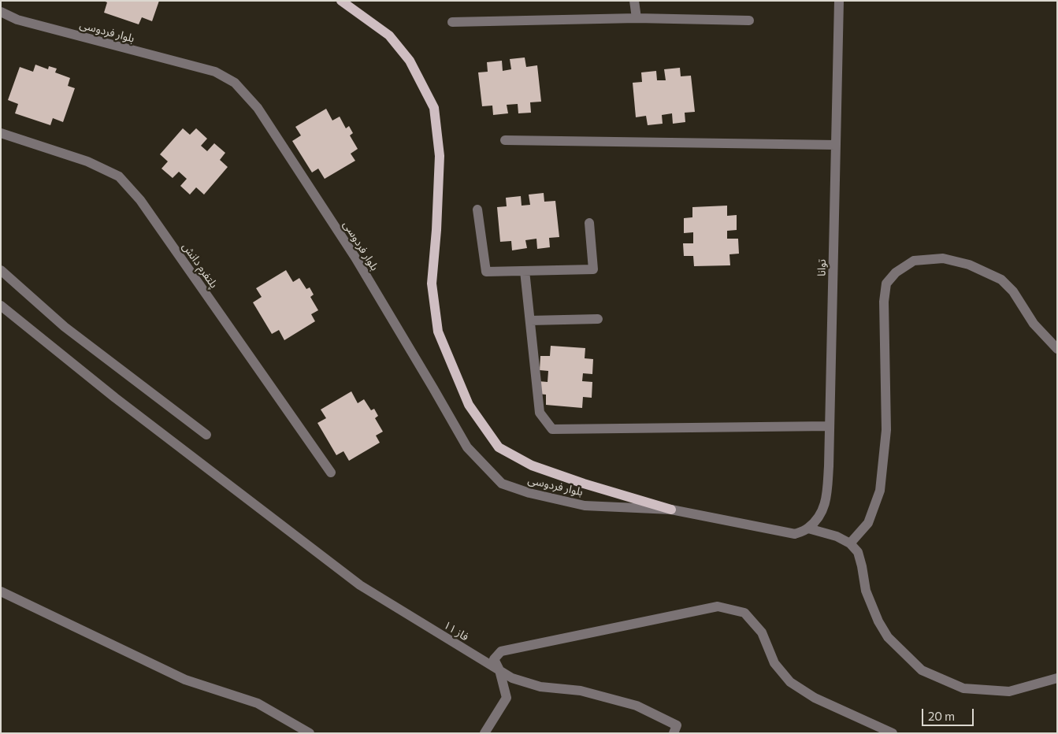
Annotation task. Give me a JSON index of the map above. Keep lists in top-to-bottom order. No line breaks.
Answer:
{"streets":{"main road":["بلوار فردوسی"],"street":["پلتفرم دانش","توانا","فاز ۱۱"]},"crossings":[["بلوار فردوسی","توانا"]],"scale_bar":"20 m"}
